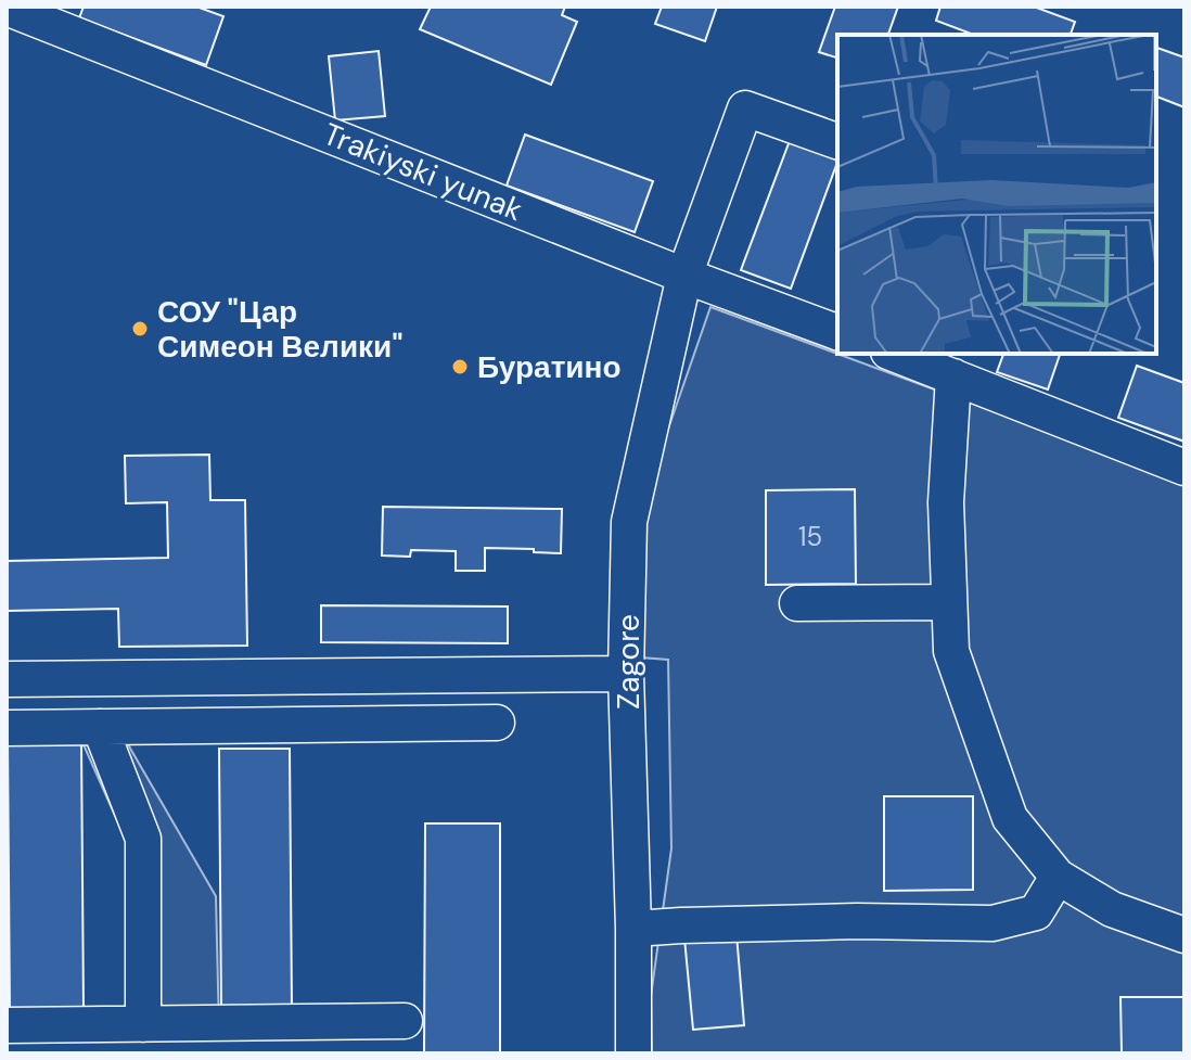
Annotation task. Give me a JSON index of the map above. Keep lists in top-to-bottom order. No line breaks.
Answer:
{"streets":{"street":["Trakiyski yunak","Zagore"]},"crossings":[["Trakiyski yunak","Zagore"]],"places":["СОУ \"Цар Симеон Велики\"","Буратино"],"house_numbers":["15"]}
